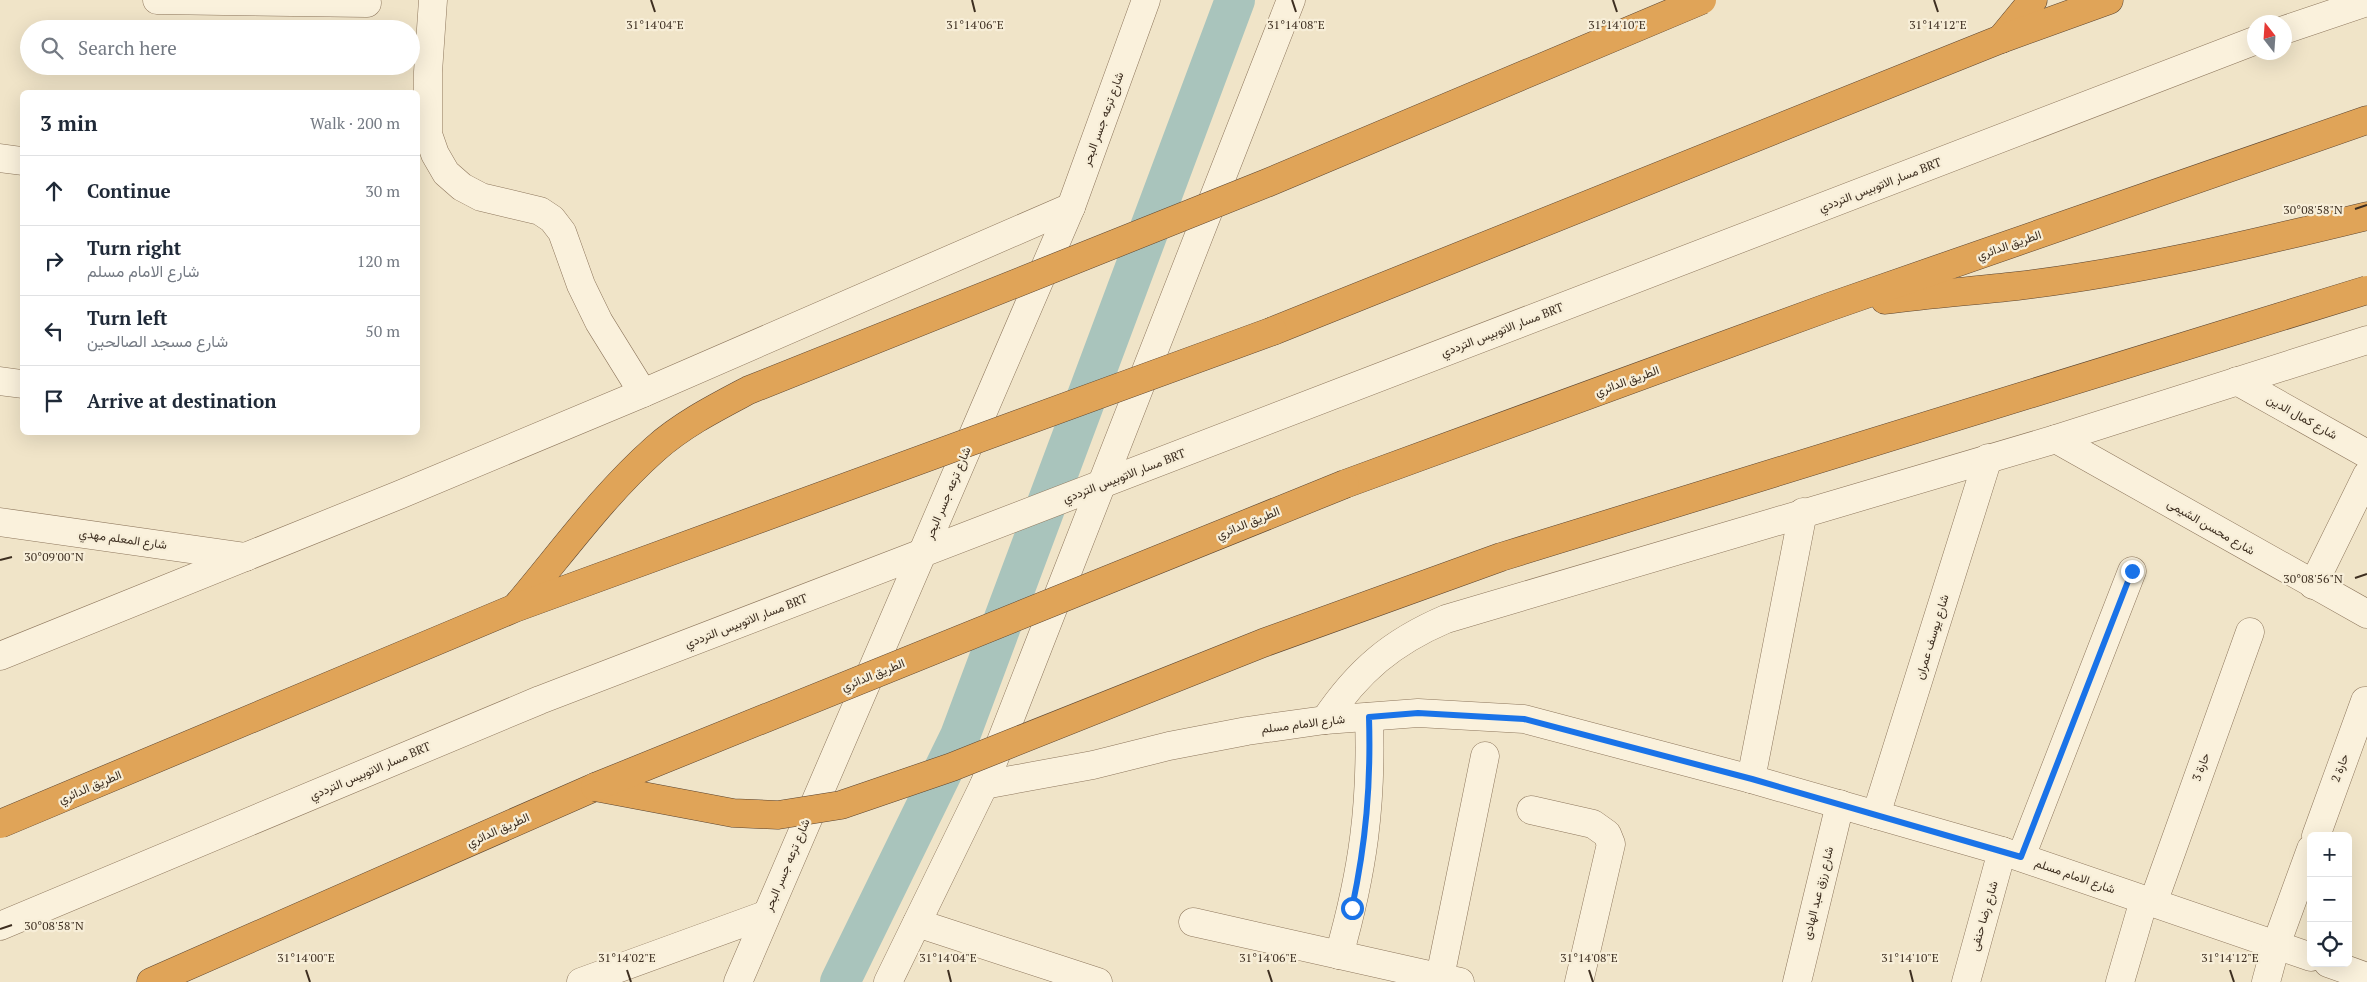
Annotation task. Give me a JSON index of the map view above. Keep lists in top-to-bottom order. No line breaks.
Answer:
{"streets":{"highway":["الطريق الدائري"],"street":["شارع ترعه جسر البحر","مسار الاتوبيس الترددي BRT","شارع كمال الدين","شارع محسن الشيمى","شارع المعلم مهدي","شارع يوسف عمران","شارع الامام مسلم","حارة 3","حارة 2","شارع رزق عبد الهادى","شارع رضا حنفى"]},"crossings":[["شارع يوسف عمران","شارع الامام مسلم"],["شارع الامام مسلم","حارة 3"],["شارع الامام مسلم","شارع رزق عبد الهادى"],["شارع الامام مسلم","شارع رضا حنفى"]],"north":"top","page":{"search":"Search here","heading":["3 min","Walk · 200 m"],"list":[["Continue","30 m"],["Turn right","شارع الامام مسلم","120 m"],["Turn left","شارع مسجد الصالحين","50 m"],"Arrive at destination"],"map_buttons":["+","−"]},"coordinates":["31°14'04\"E","31°14'06\"E","31°14'08\"E","31°14'10\"E","31°14'12\"E","30°08'58\"N","30°09'00\"N","30°08'56\"N","31°14'00\"E","31°14'02\"E"]}
